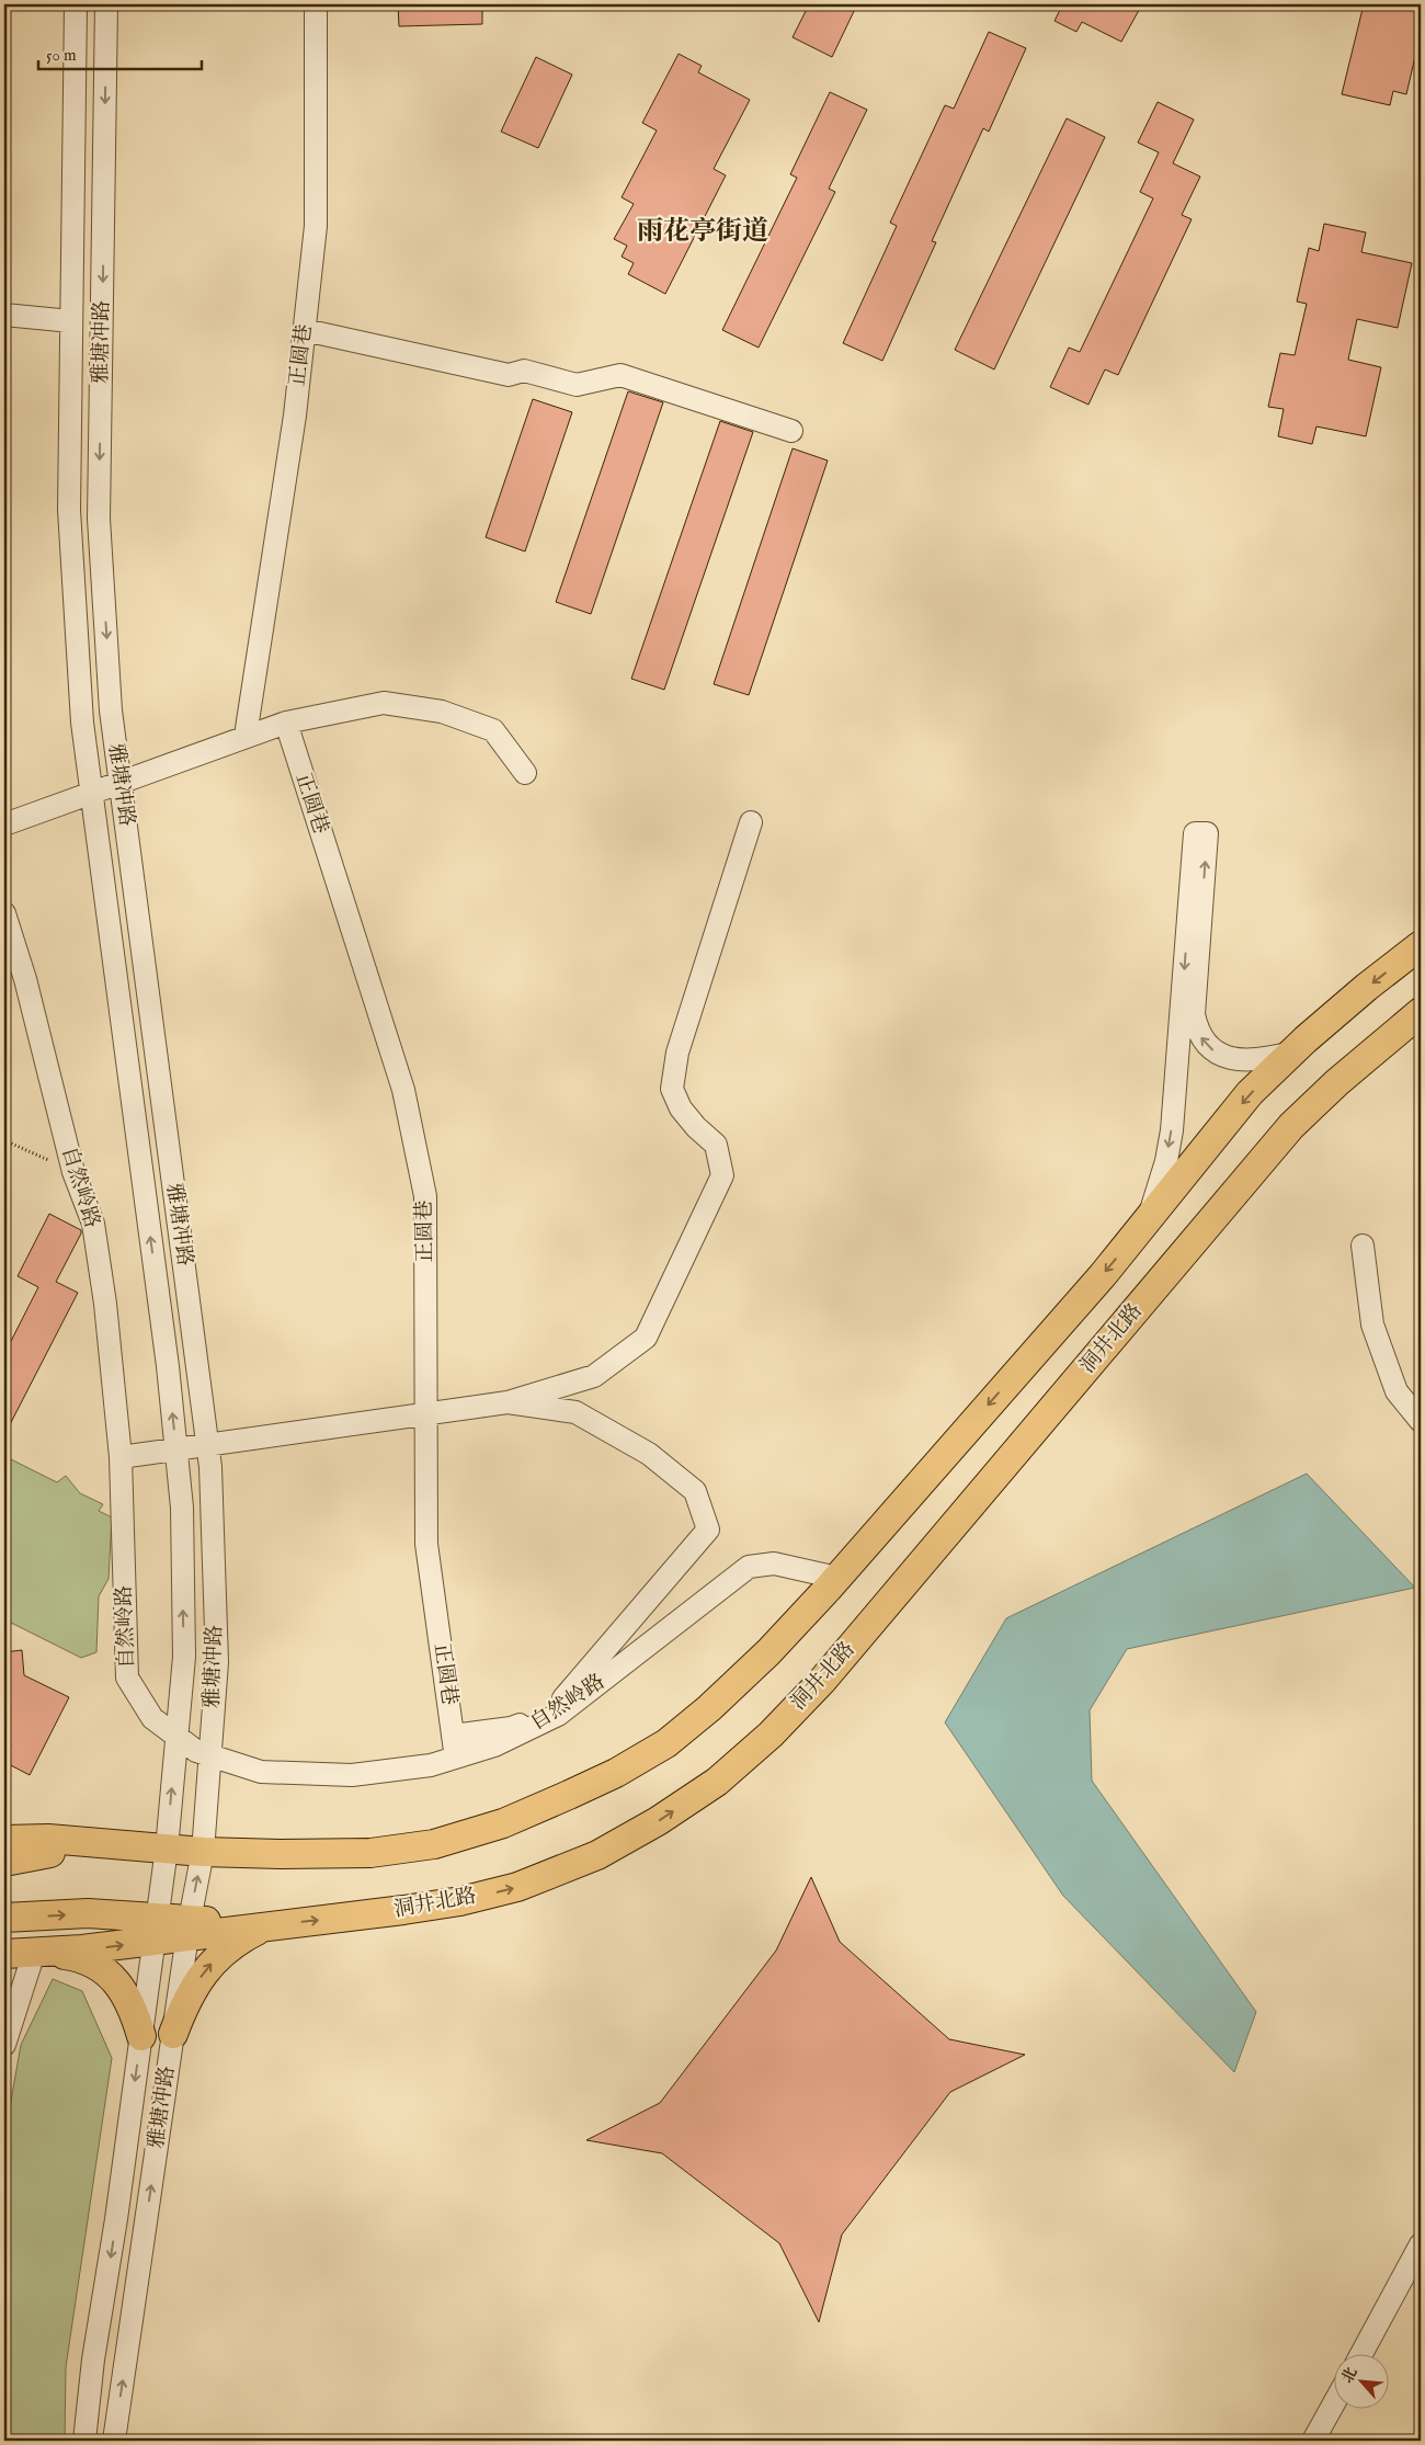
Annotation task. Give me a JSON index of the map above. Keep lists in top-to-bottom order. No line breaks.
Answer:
{"streets":{"main road":["洞井北路"],"street":["雅塘冲路","正圆巷","自然岭路"]},"crossings":[["雅塘冲路","自然岭路"],["雅塘冲路","洞井北路"],["正圆巷","自然岭路"]],"districts":["雨花亭街道"],"scale_bar":"50 m","north":"top left"}
